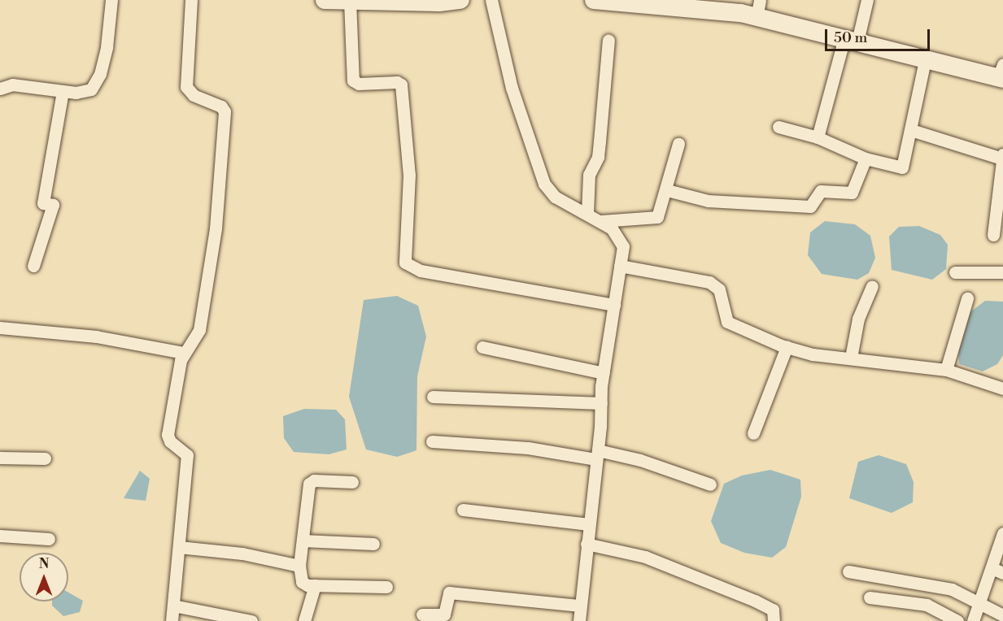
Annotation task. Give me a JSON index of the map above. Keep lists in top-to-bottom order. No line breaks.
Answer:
{"scale_bar":"50 m","north":"top"}
